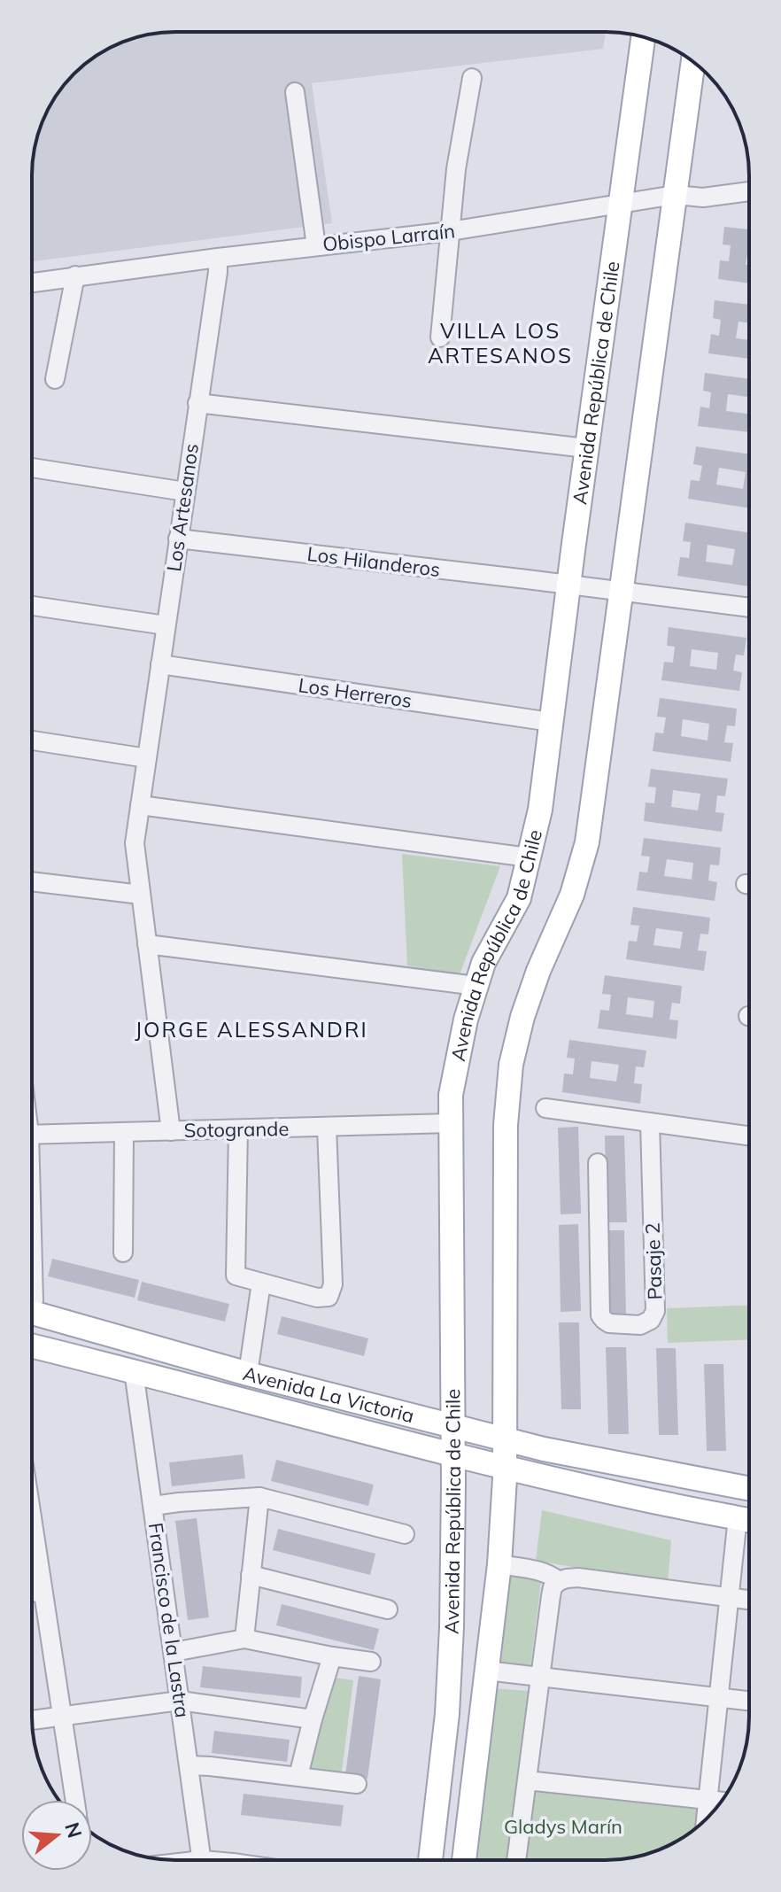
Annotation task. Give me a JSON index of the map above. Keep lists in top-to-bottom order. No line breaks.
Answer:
{"streets":{"main road":["Avenida República de Chile","Avenida La Victoria"],"street":["Obispo Larraín","Los Artesanos","Los Hilanderos","Los Herreros","Sotogrande","Pasaje 2","Francisco de la Lastra"]},"crossings":[["Obispo Larraín","Avenida República de Chile"],["Obispo Larraín","Los Artesanos"],["Avenida República de Chile","Los Hilanderos"],["Avenida República de Chile","Los Herreros"],["Avenida República de Chile","Sotogrande"],["Avenida República de Chile","Avenida La Victoria"],["Los Artesanos","Los Hilanderos"],["Los Artesanos","Los Herreros"],["Los Artesanos","Sotogrande"],["Avenida La Victoria","Francisco de la Lastra"]],"districts":["VILLA LOS ARTESANOS","JORGE ALESSANDRI"],"parks":["Gladys Marín"],"north":"right"}
